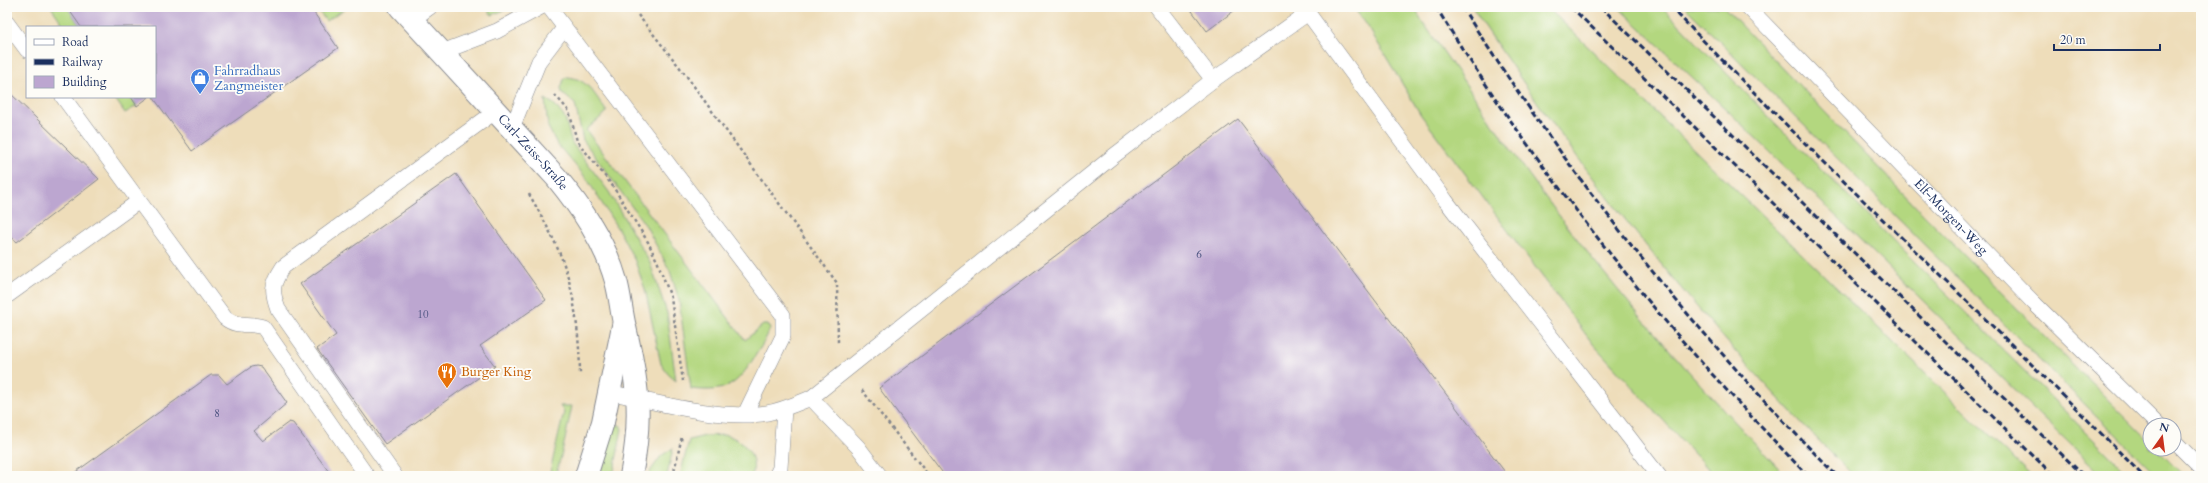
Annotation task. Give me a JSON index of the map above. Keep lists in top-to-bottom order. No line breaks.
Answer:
{"streets":{"street":["Carl-Zeiss-Straße"],"lane":["Elf-Morgen-Weg"]},"places":{"shop":["Fahrradhaus Zangmeister"],"restaurant":["Burger King"]},"house_numbers":["6","10","8"],"legend":["Road","Railway","Building"],"scale_bar":"20 m","north":"top"}
